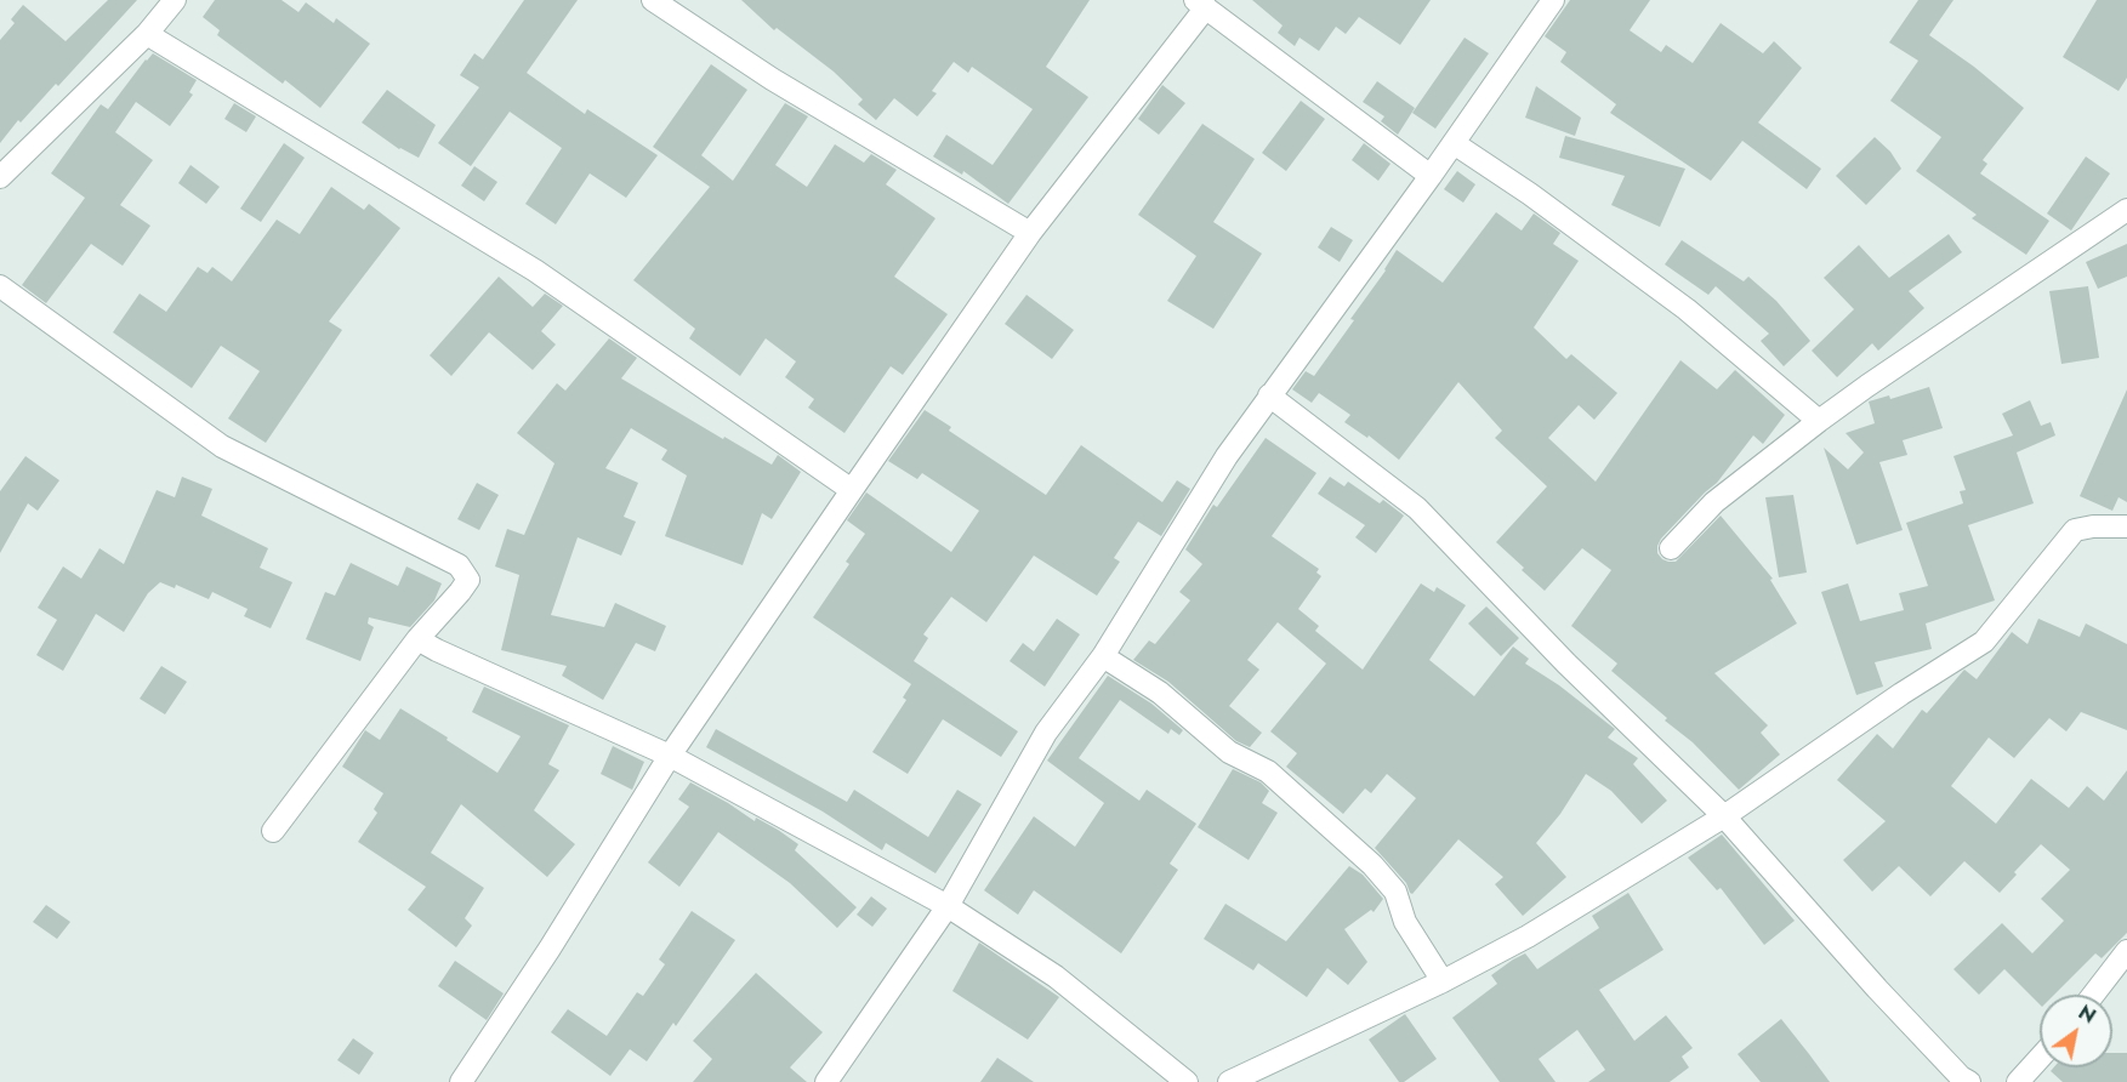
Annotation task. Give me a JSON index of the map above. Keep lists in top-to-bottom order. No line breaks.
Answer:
{"north":"top right"}
